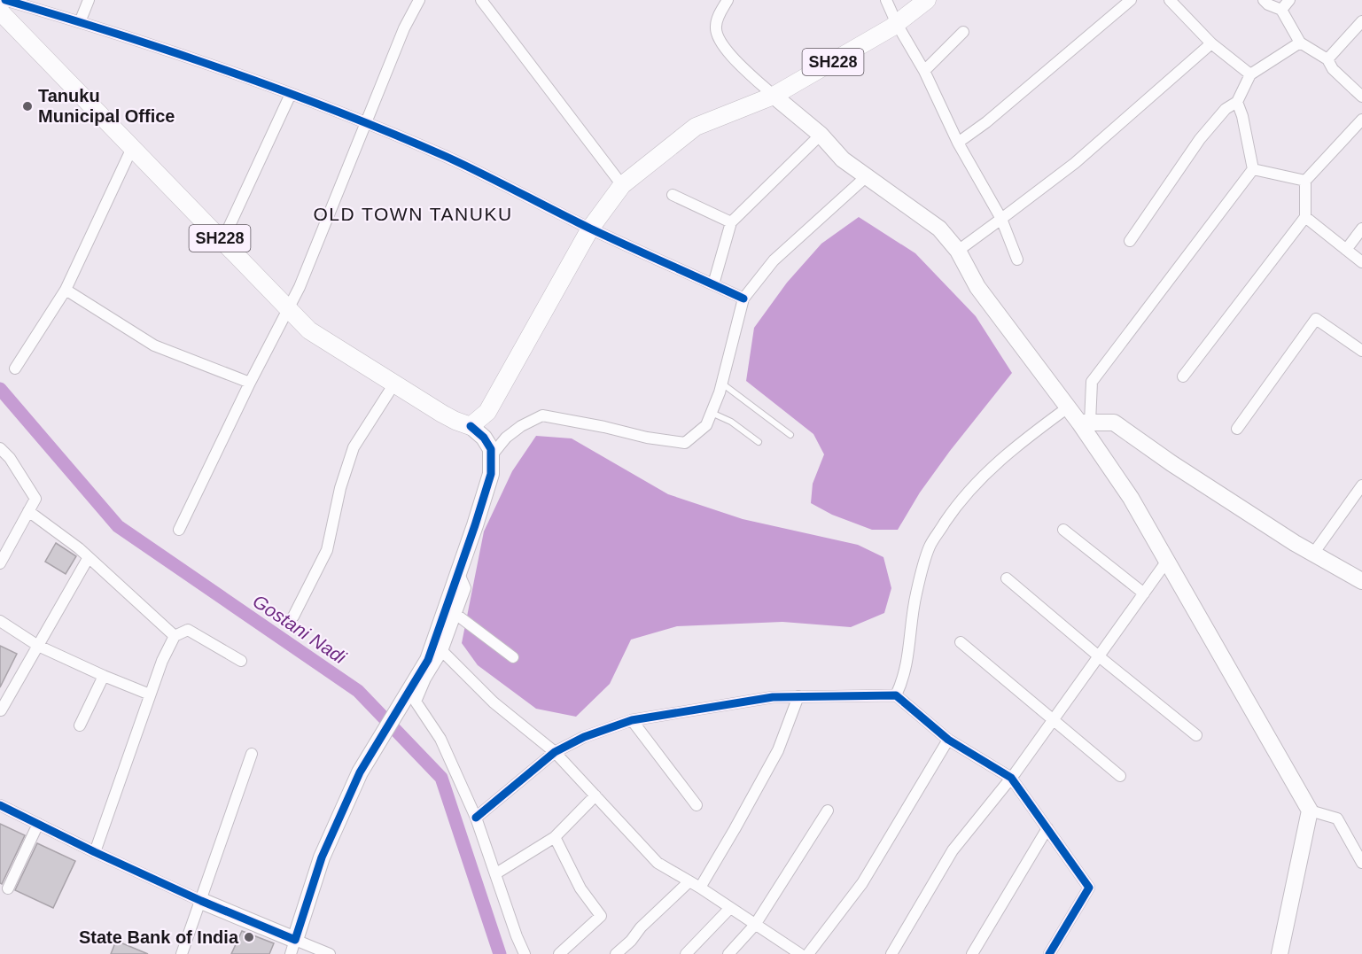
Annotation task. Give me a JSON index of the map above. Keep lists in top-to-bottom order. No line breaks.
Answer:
{"streets":{"main road":["SH228"]},"districts":["OLD TOWN TANUKU"],"water":["Gostani Nadi"],"places":["Tanuku Municipal Office","State Bank of India"]}
